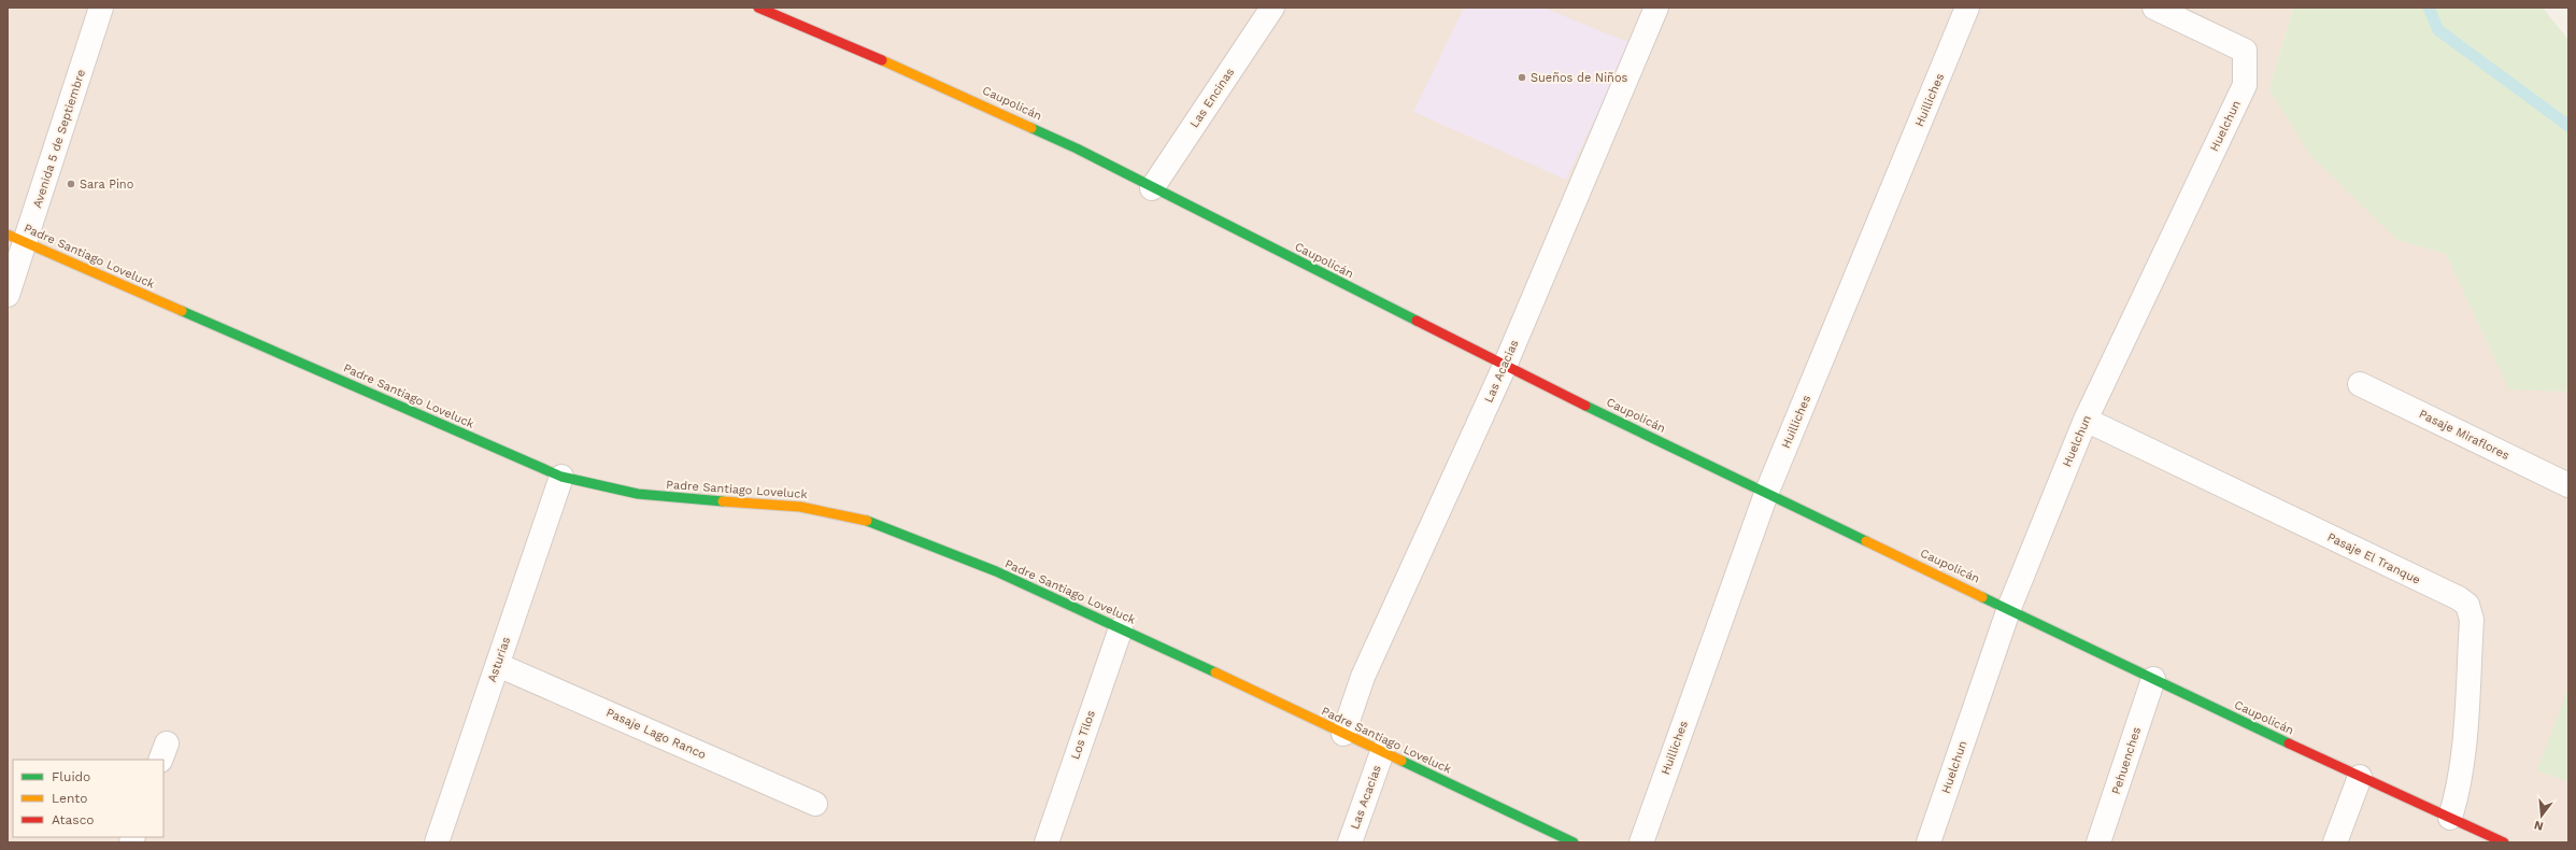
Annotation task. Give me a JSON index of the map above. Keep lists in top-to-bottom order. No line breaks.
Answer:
{"streets":{"street":["Las Encinas","Huilliches","Caupolicán","Huelchun","Avenida 5 de Septiembre","Padre Santiago Loveluck","Las Acacias","Pasaje Miraflores","Pasaje El Tranque","Asturias","Pasaje Lago Ranco","Los Tilos","Pehuenches"]},"crossings":[["Las Encinas","Caupolicán"],["Huilliches","Caupolicán"],["Caupolicán","Huelchun"],["Caupolicán","Las Acacias"],["Caupolicán","Pasaje El Tranque"],["Caupolicán","Pehuenches"],["Huelchun","Pasaje El Tranque"],["Avenida 5 de Septiembre","Padre Santiago Loveluck"],["Padre Santiago Loveluck","Las Acacias"],["Padre Santiago Loveluck","Asturias"],["Padre Santiago Loveluck","Los Tilos"],["Asturias","Pasaje Lago Ranco"]],"places":["Sueños de Niños","Sara Pino"],"legend":["Fluido","Lento","Atasco"],"north":"bottom"}
